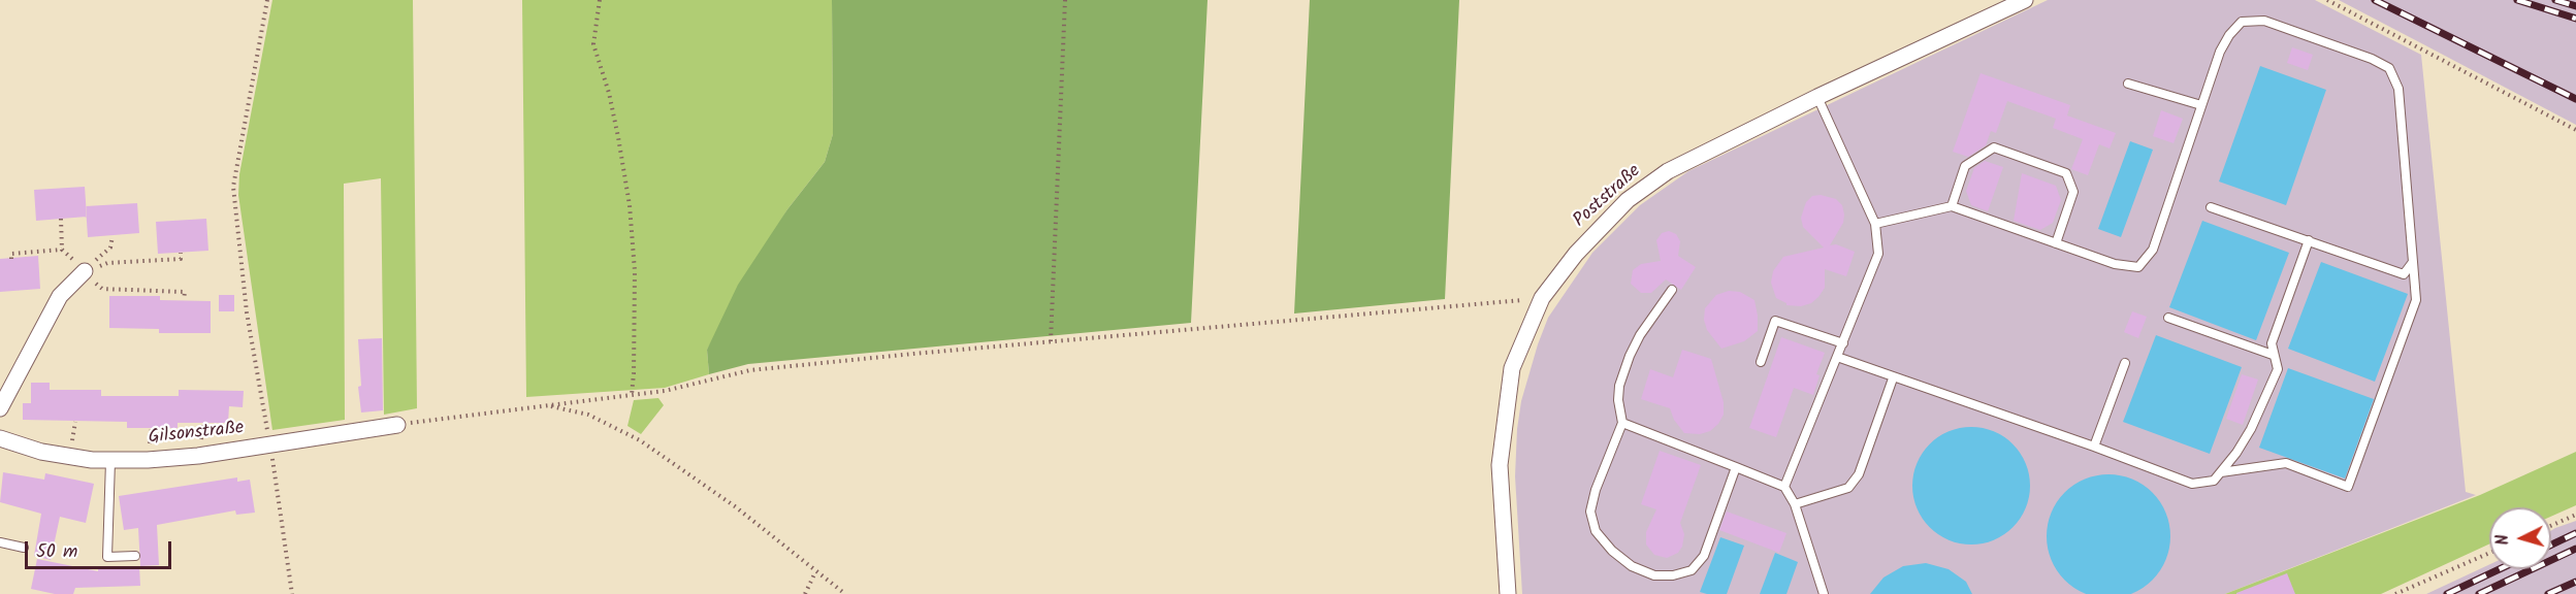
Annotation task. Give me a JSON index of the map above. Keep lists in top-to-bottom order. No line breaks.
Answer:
{"streets":{"street":["Poststraße","Gilsonstraße"]},"scale_bar":"50 m","north":"left"}
